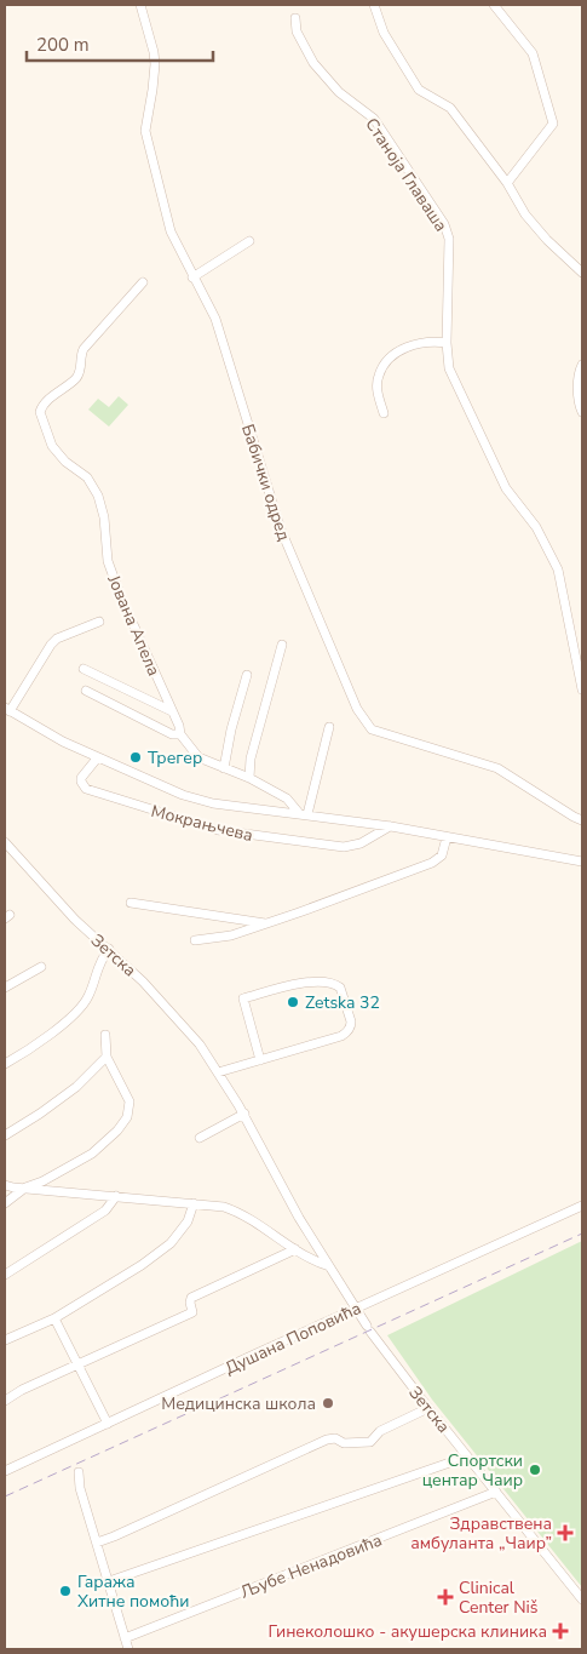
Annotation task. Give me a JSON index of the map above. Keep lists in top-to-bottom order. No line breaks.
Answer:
{"streets":{"street":["Станоја Главаша","Бабички одред","Јована Апела","Мокрањчева","Зетска","Душана Поповића","Љубе Ненадовића"]},"crossings":[["Јована Апела","Мокрањчева"],["Зетска","Душана Поповића"],["Зетска","Љубе Ненадовића"]],"places":{"other":["Трегер","Zetska 32","Медицинска школа","Спортски центар Чаир","Гаража Хитне помоћи"],"health":["Здравствена амбуланта „Чаир”","Clinical Center Niš","Гинеколошко - акушерска клиника"]},"scale_bar":"200 m"}
